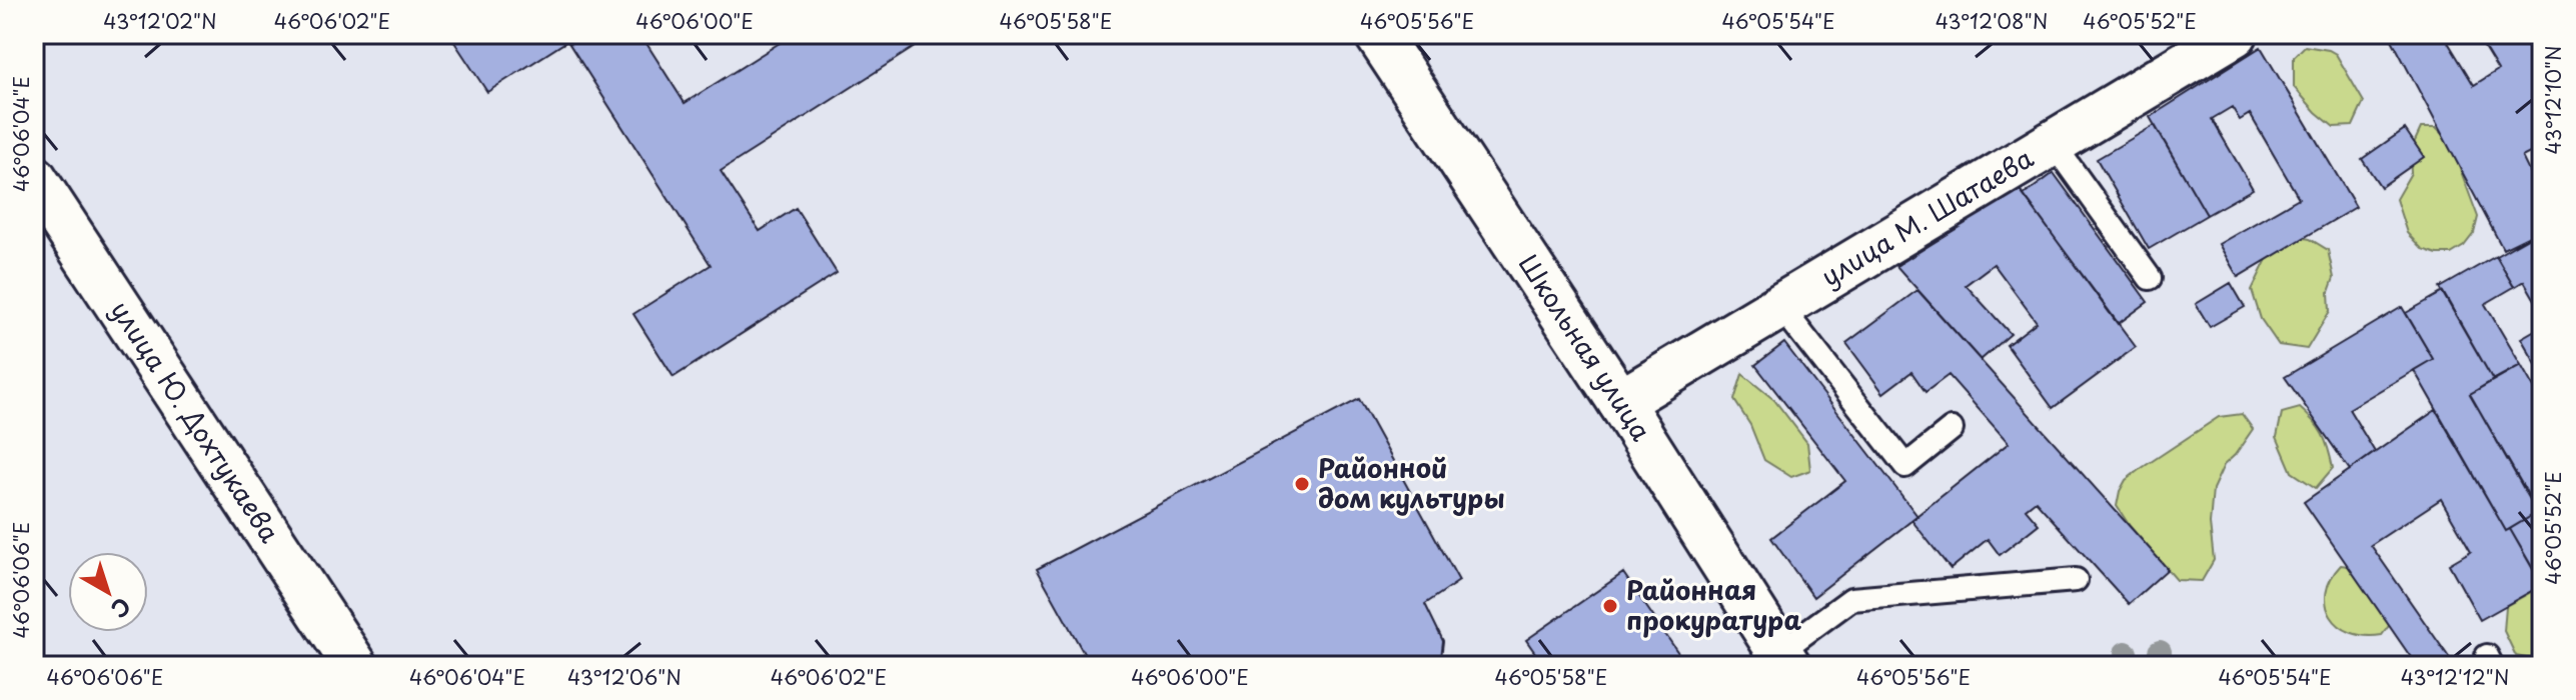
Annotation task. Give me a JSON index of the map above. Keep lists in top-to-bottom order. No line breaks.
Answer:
{"streets":{"street":["улица М. Шатаева","Школьная улица","улица Ю. Дохтукаева"]},"crossings":[["улица М. Шатаева","Школьная улица"]],"places":["Районной дом культуры","Районная прокуратура"],"north":"bottom right","coordinates":["43°12'02\"N","46°06'02\"E","46°06'00\"E","46°05'58\"E","46°05'56\"E","46°05'54\"E","43°12'08\"N","46°05'52\"E","43°12'10\"N","46°06'04\"E","46°06'06\"E","43°12'06\"N","43°12'12\"N"]}
